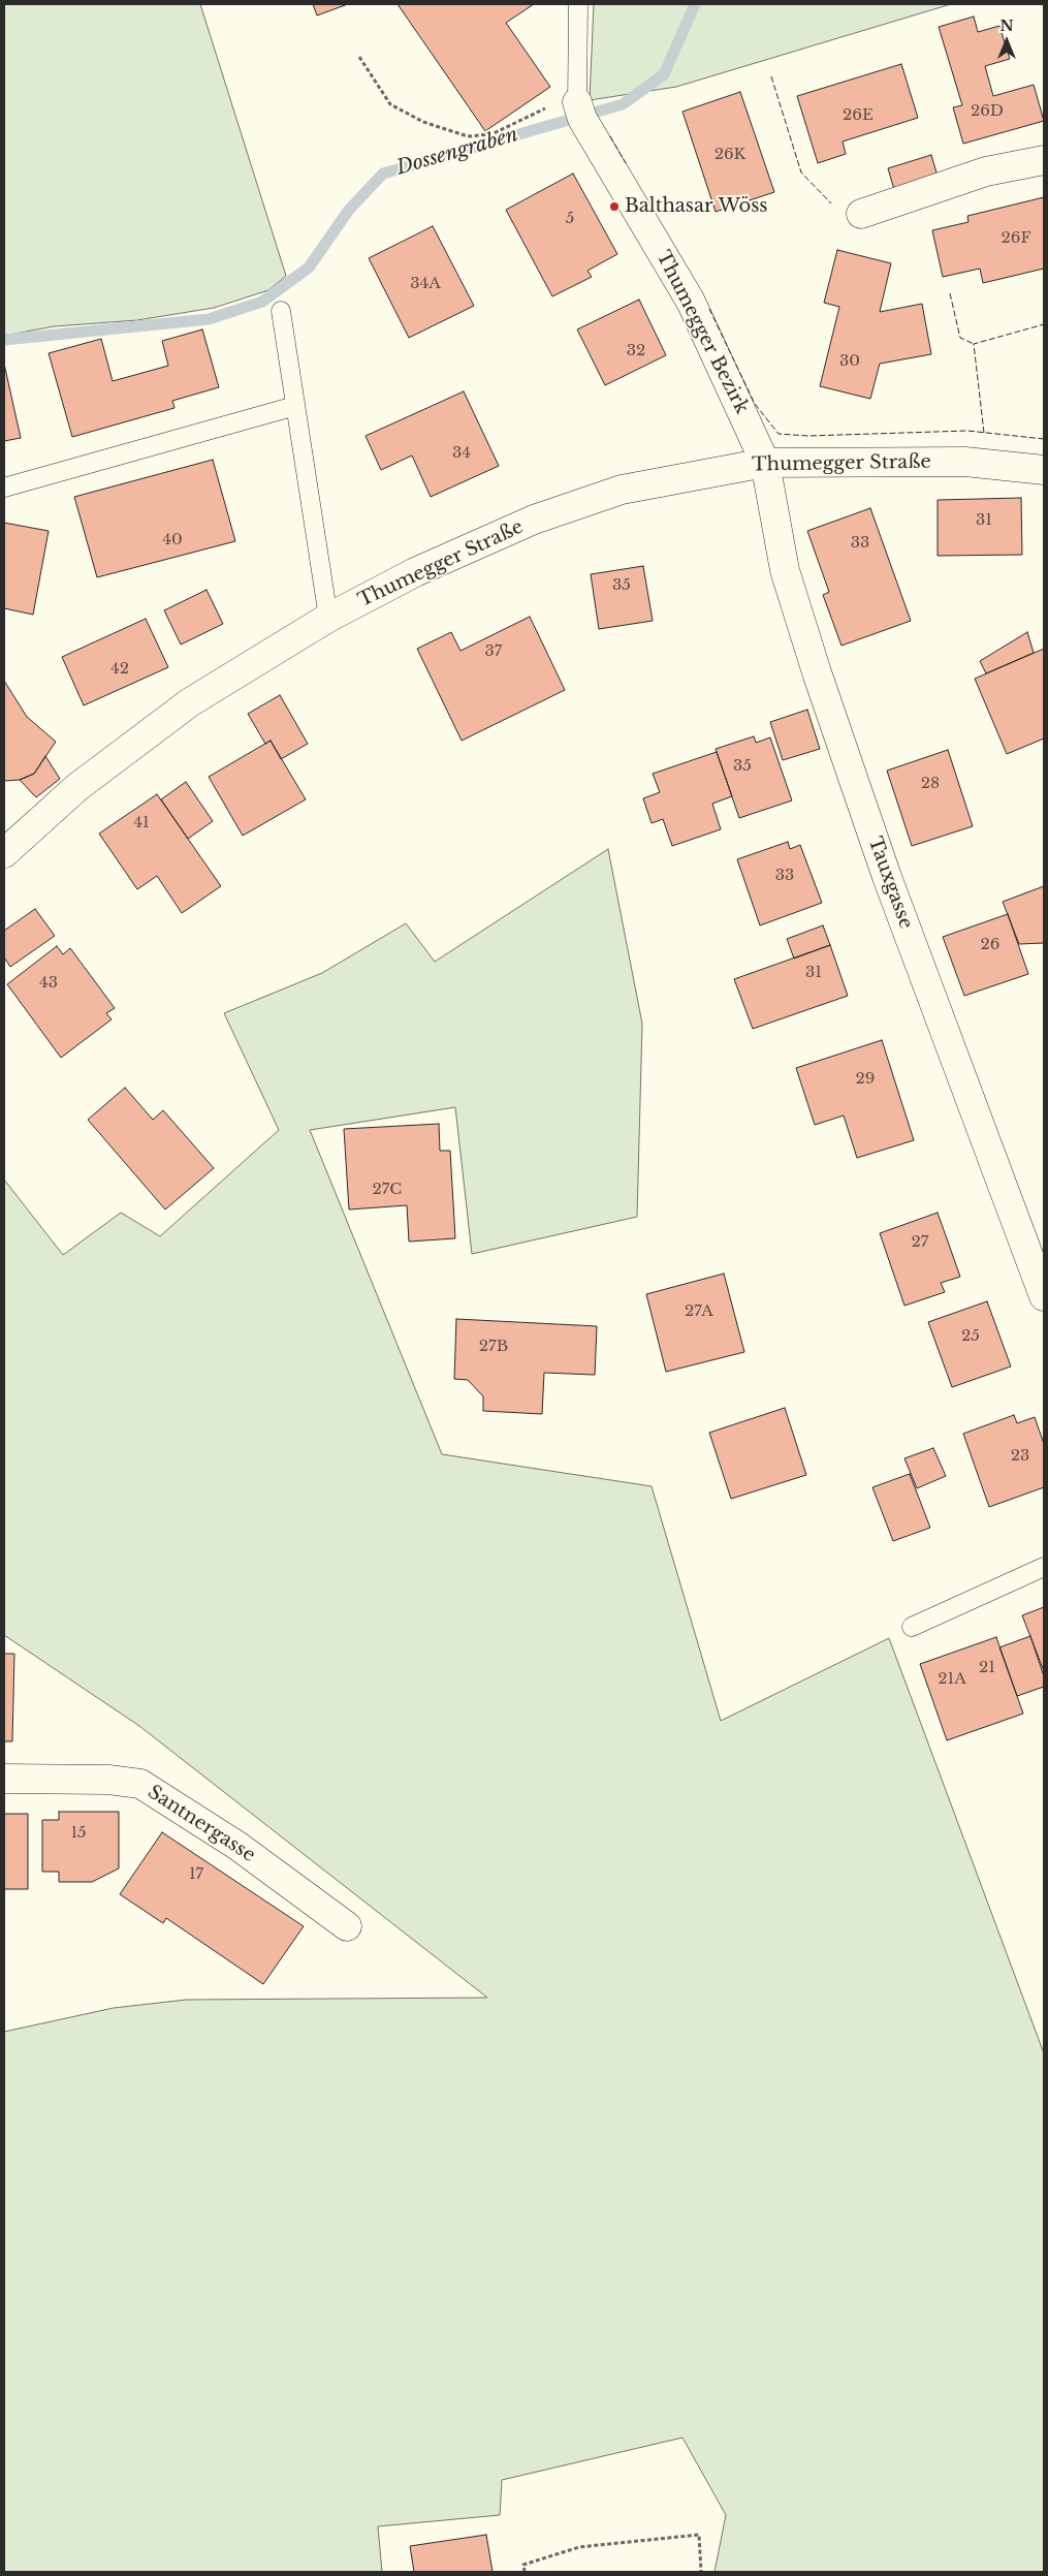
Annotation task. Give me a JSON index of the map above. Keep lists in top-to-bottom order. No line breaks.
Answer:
{"streets":{"street":["Thumegger Bezirk","Thumegger Straße","Tauxgasse","Santnergasse"]},"crossings":[["Thumegger Bezirk","Thumegger Straße"],["Thumegger Bezirk","Tauxgasse"],["Thumegger Straße","Tauxgasse"]],"water":["Dossengraben"],"places":["Balthasar Wöss"],"house_numbers":["26D","26E","26K","5","26F","34A","32","30","34","31","40","33","35","37","42","35","28","41","33","26","31","43","29","27C","27","27A","25","27B","23","21","21A","15","17"],"north":"top"}
